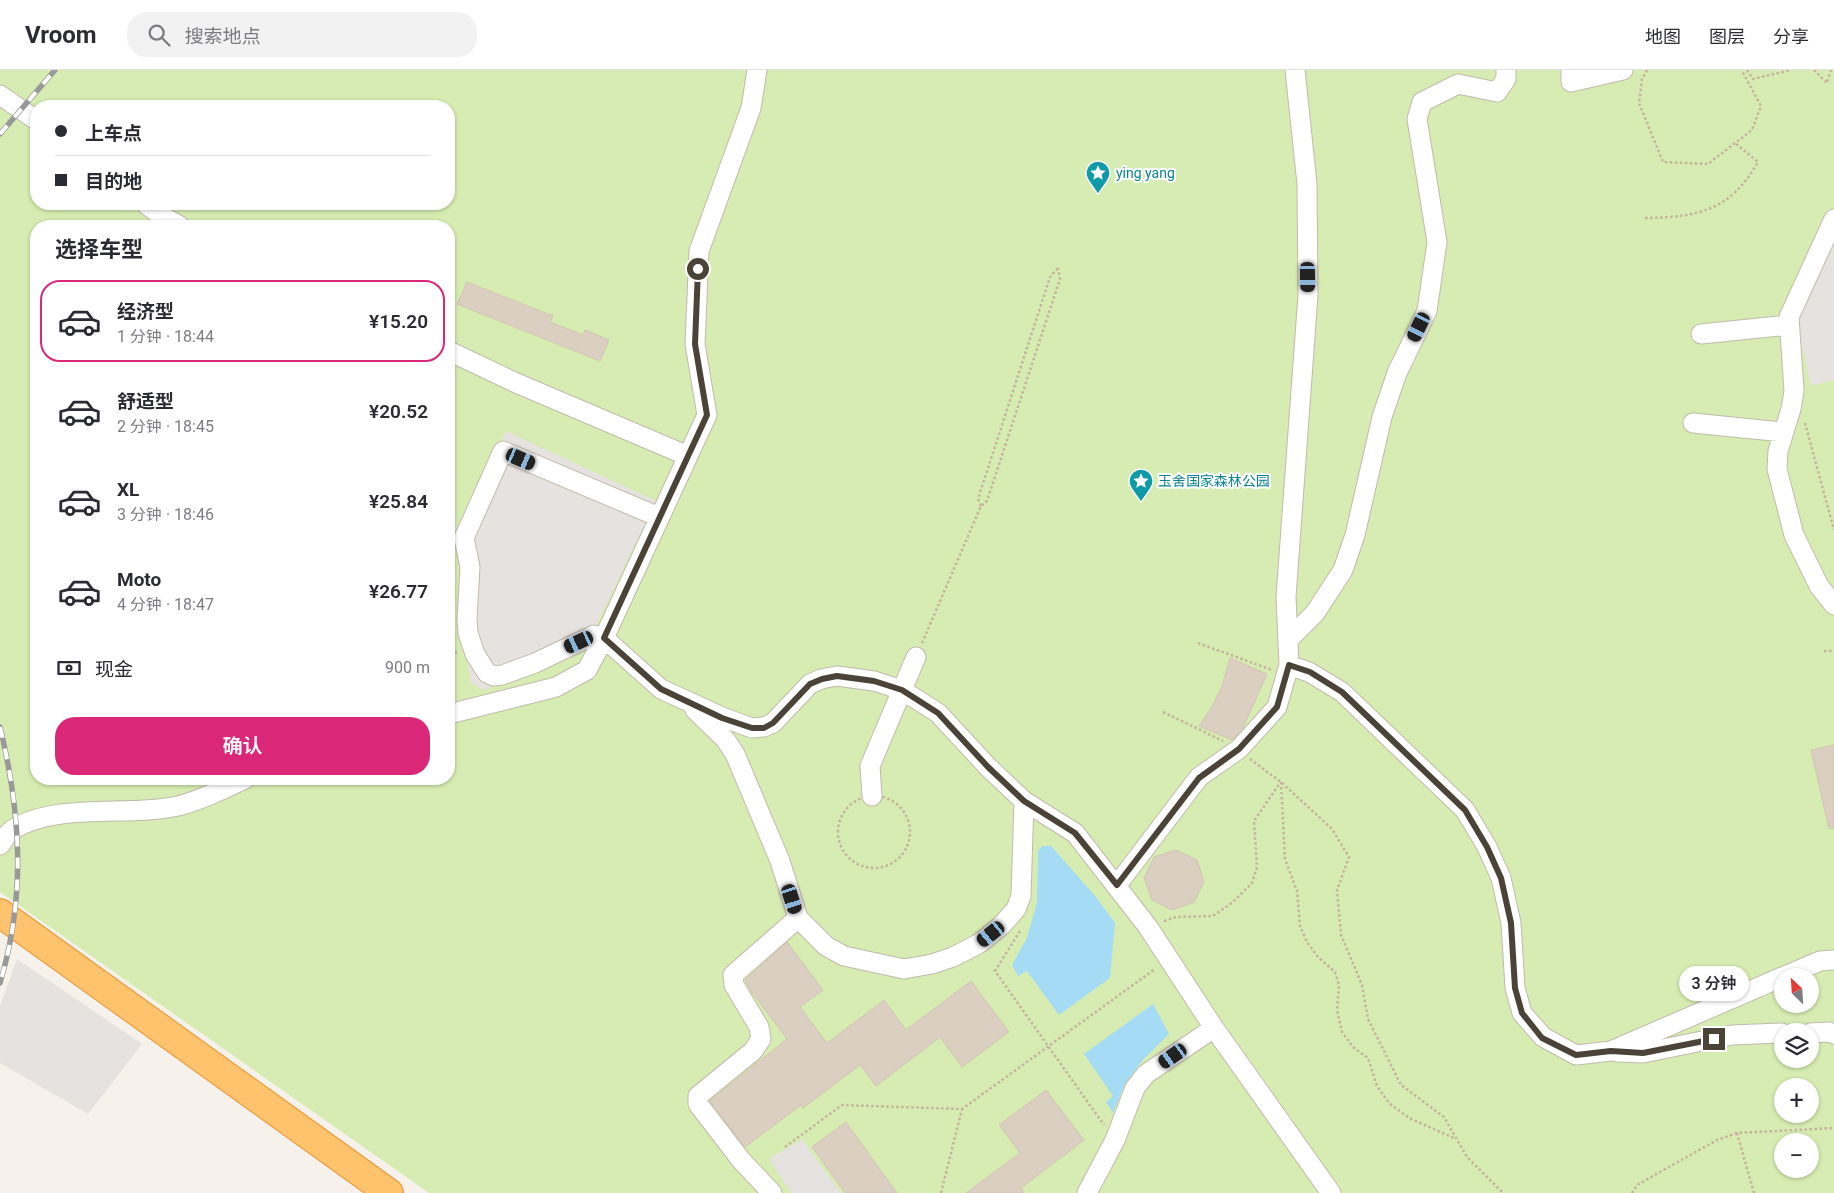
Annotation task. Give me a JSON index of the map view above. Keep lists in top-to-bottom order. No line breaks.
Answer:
{"places":{"place":["ying yang","玉舍国家森林公园"]},"north":"top left","page":{"header":"Vroom","search":"搜索地点","nav":["地图","图层","分享"],"banner":["上车点","目的地"],"heading":"选择车型","list":[{"name":"经济型","note":"1 分钟 · 18:44","value":"¥15.20"},{"name":"舒适型","note":"2 分钟 · 18:45","value":"¥20.52"},{"name":"XL","note":"3 分钟 · 18:46","value":"¥25.84"},{"name":"Moto","note":"4 分钟 · 18:47","value":"¥26.77"}],"pay":["现金","900 m"],"buttons":"确认","bubble":"3 分钟","map_buttons":["+","−"]}}
